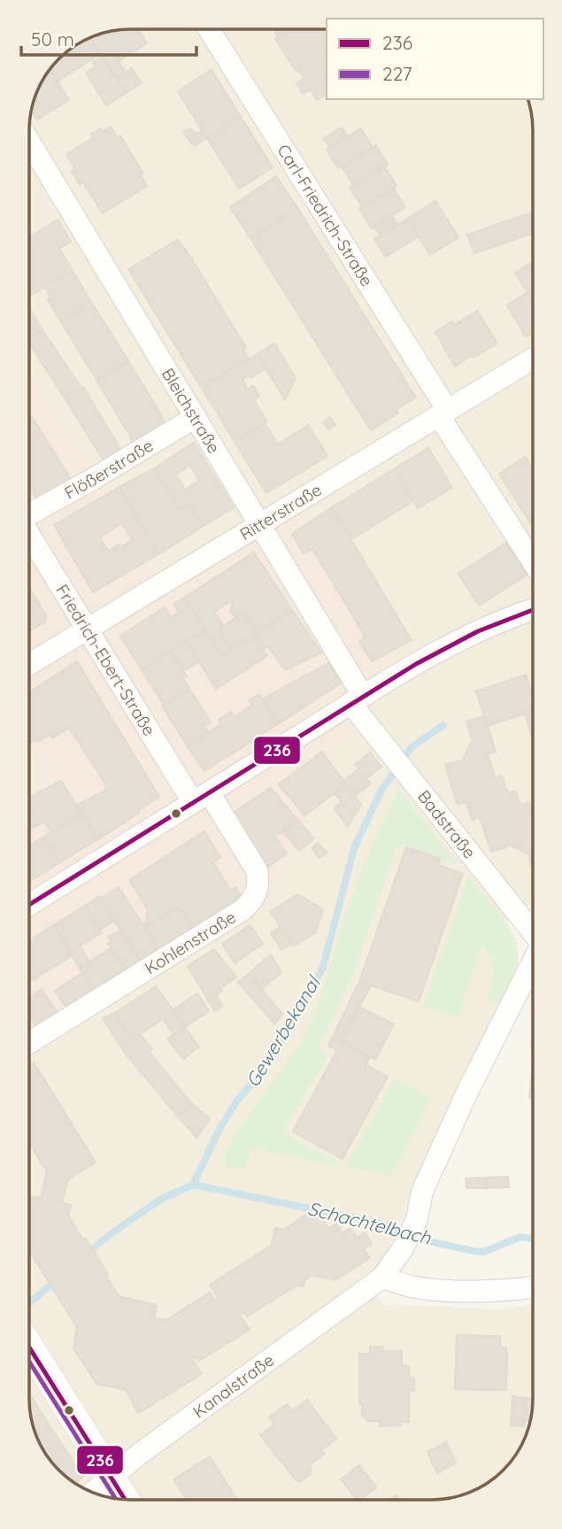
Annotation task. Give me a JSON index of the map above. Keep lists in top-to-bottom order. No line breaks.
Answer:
{"streets":{"street":["Carl-Friedrich-Straße","Bleichstraße","Flößerstraße","Ritterstraße","Friedrich-Ebert-Straße","Badstraße","Kohlenstraße","Kanalstraße"]},"crossings":[["Carl-Friedrich-Straße","Ritterstraße"],["Bleichstraße","Flößerstraße"],["Bleichstraße","Ritterstraße"],["Bleichstraße","Badstraße"],["Ritterstraße","Friedrich-Ebert-Straße"],["Friedrich-Ebert-Straße","Kohlenstraße"]],"water":["Gewerbekanal","Schachtelbach"],"lines":["transit line 236","transit line 227"],"legend":["236","227"],"scale_bar":"50 m"}
